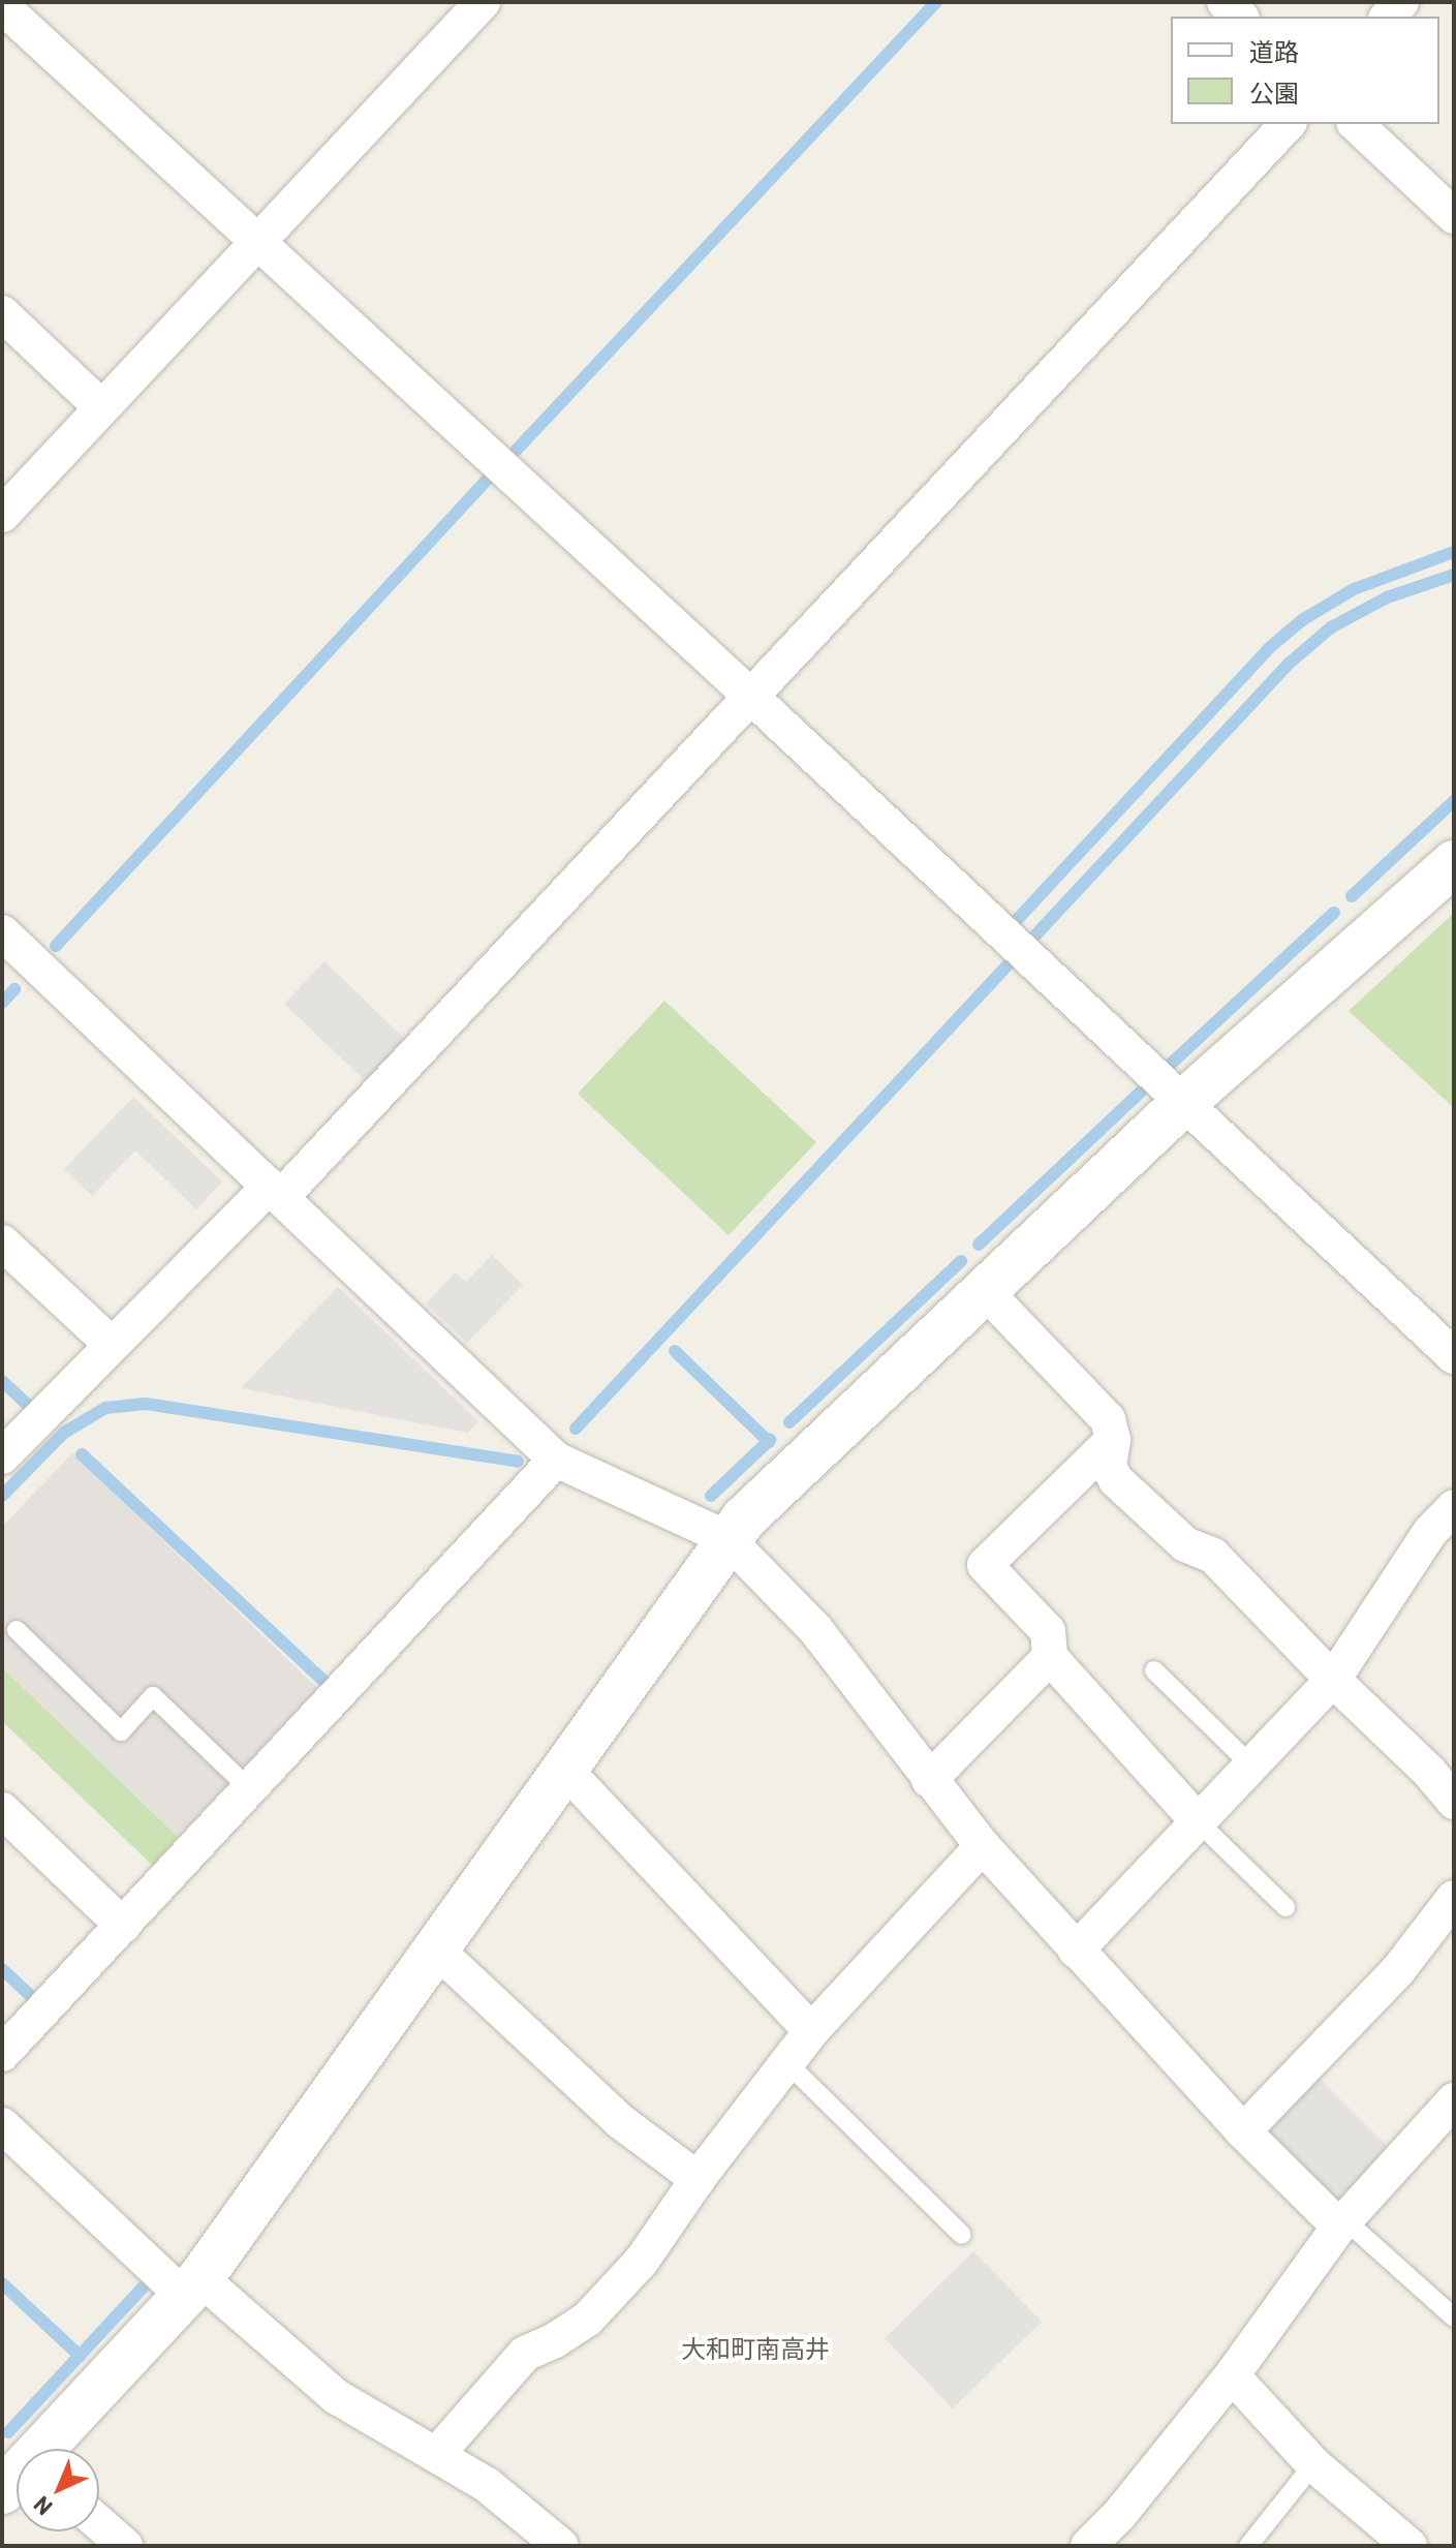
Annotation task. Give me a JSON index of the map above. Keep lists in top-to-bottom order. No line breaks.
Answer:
{"districts":["大和町南高井"],"legend":["道路","公園"],"north":"bottom left"}
